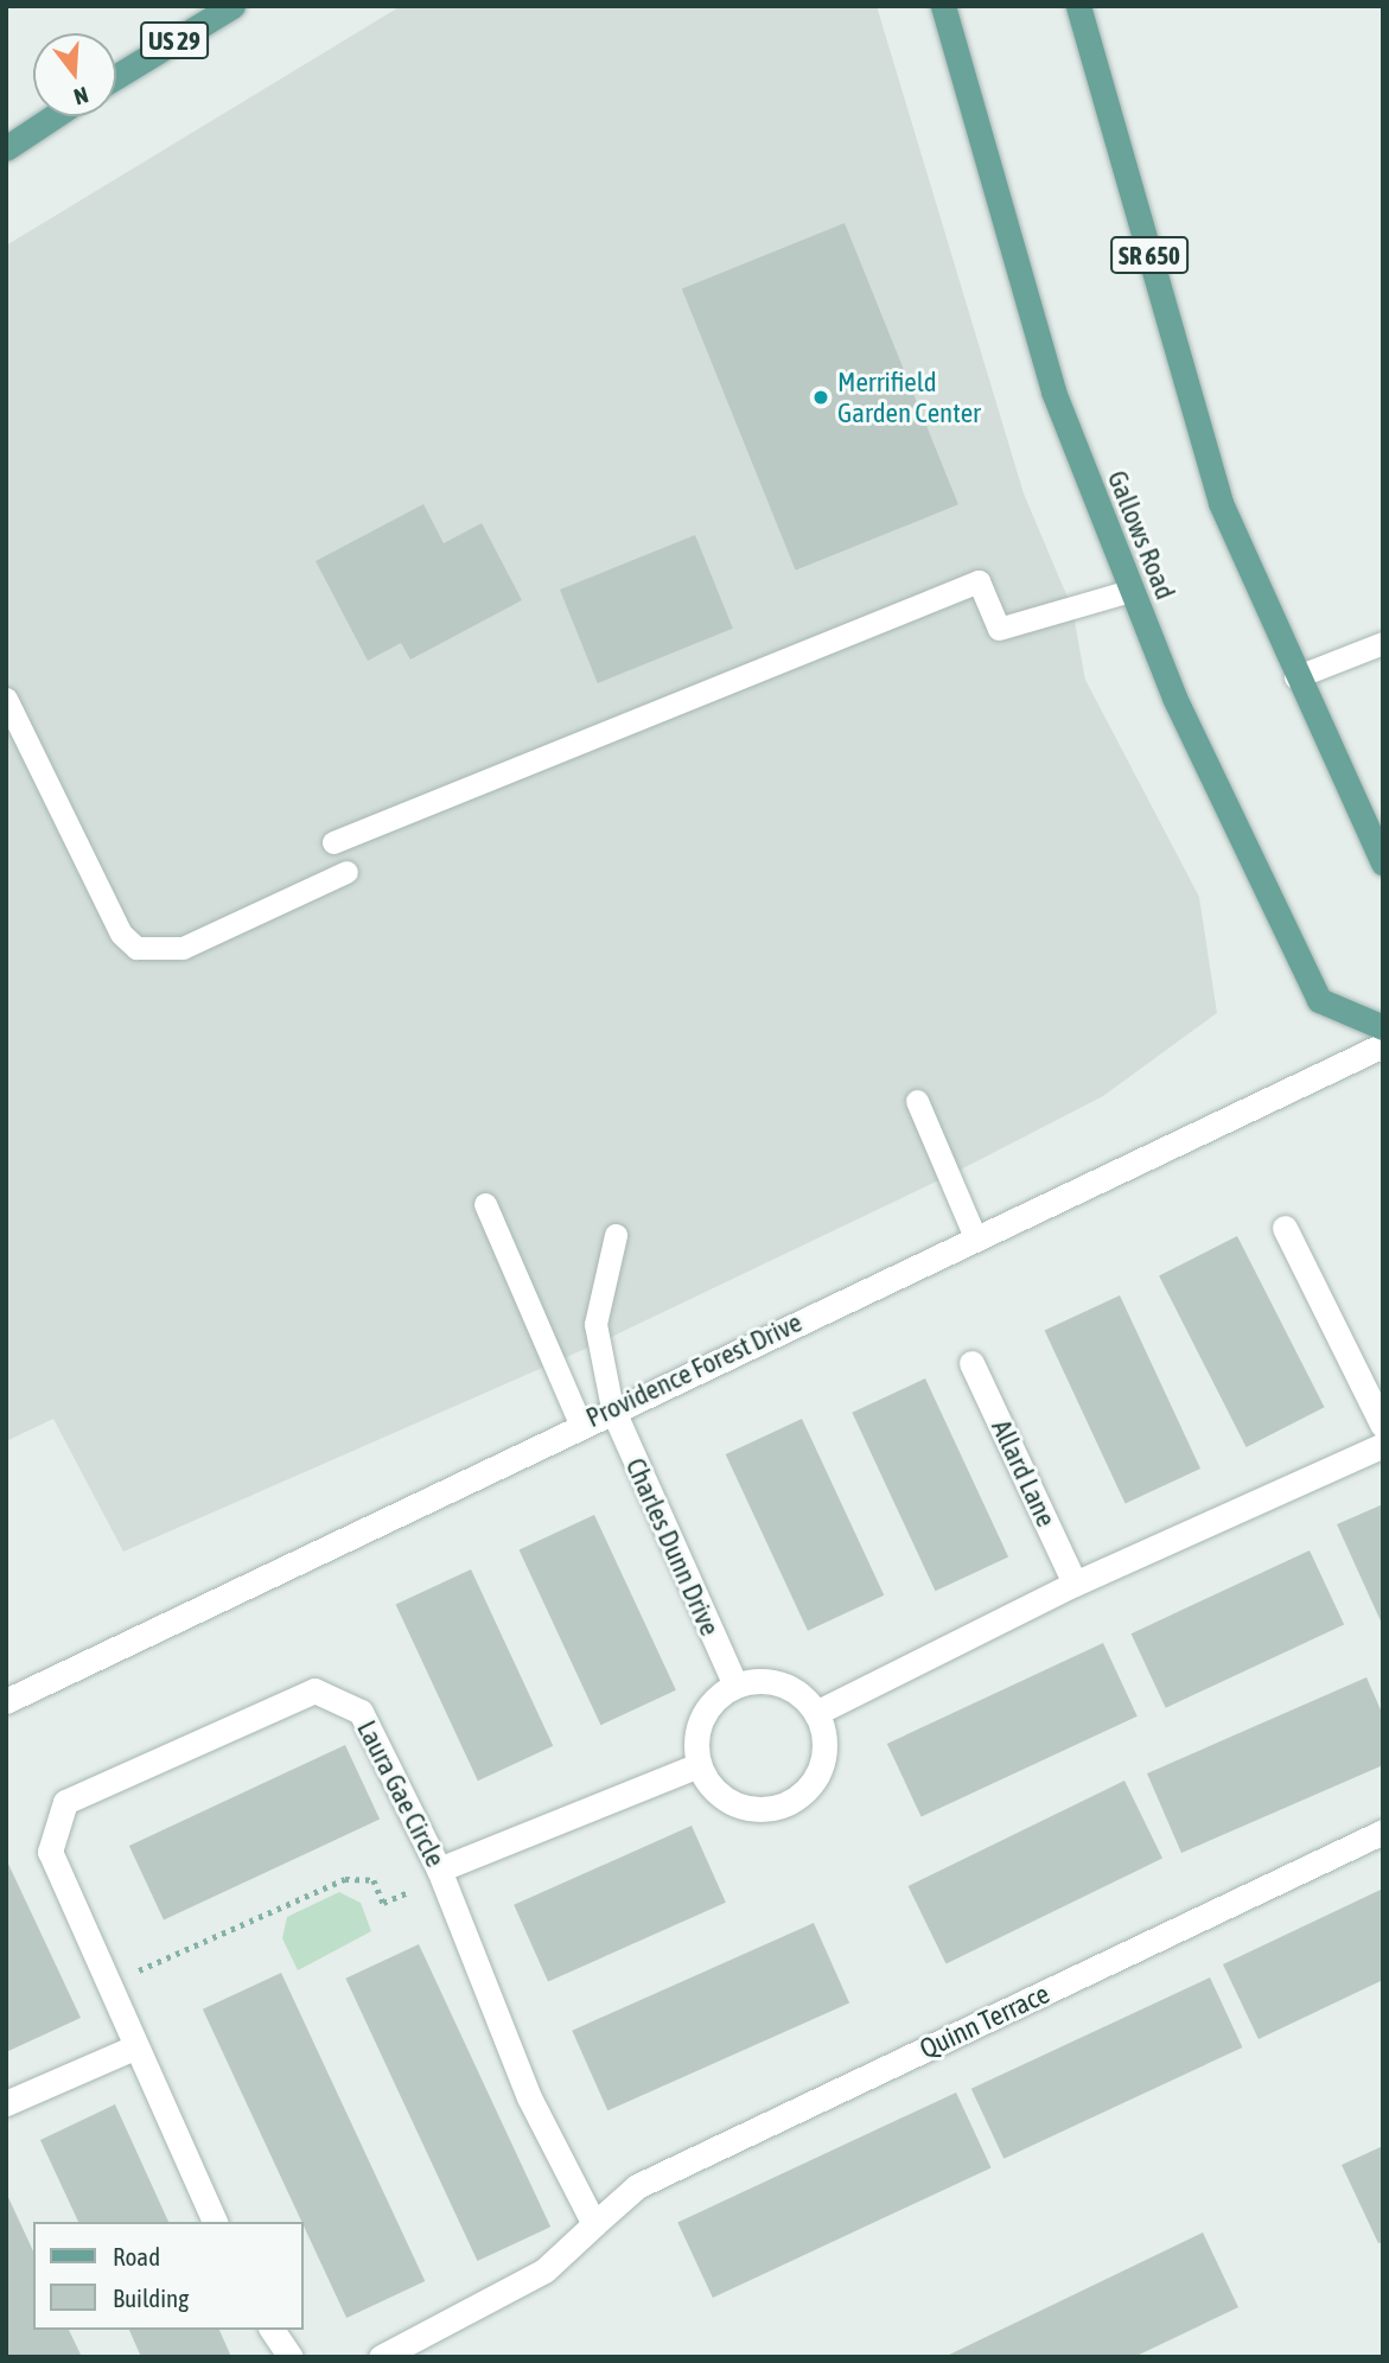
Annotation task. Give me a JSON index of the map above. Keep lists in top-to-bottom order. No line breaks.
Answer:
{"streets":{"main road":["US 29","SR 650","Gallows Road"],"street":["Providence Forest Drive","Allard Lane","Charles Dunn Drive","Laura Gae Circle","Quinn Terrace"]},"crossings":[["Providence Forest Drive","Charles Dunn Drive"],["Laura Gae Circle","Quinn Terrace"]],"places":["Merrifield Garden Center"],"legend":["Road","Building"],"north":"bottom"}
